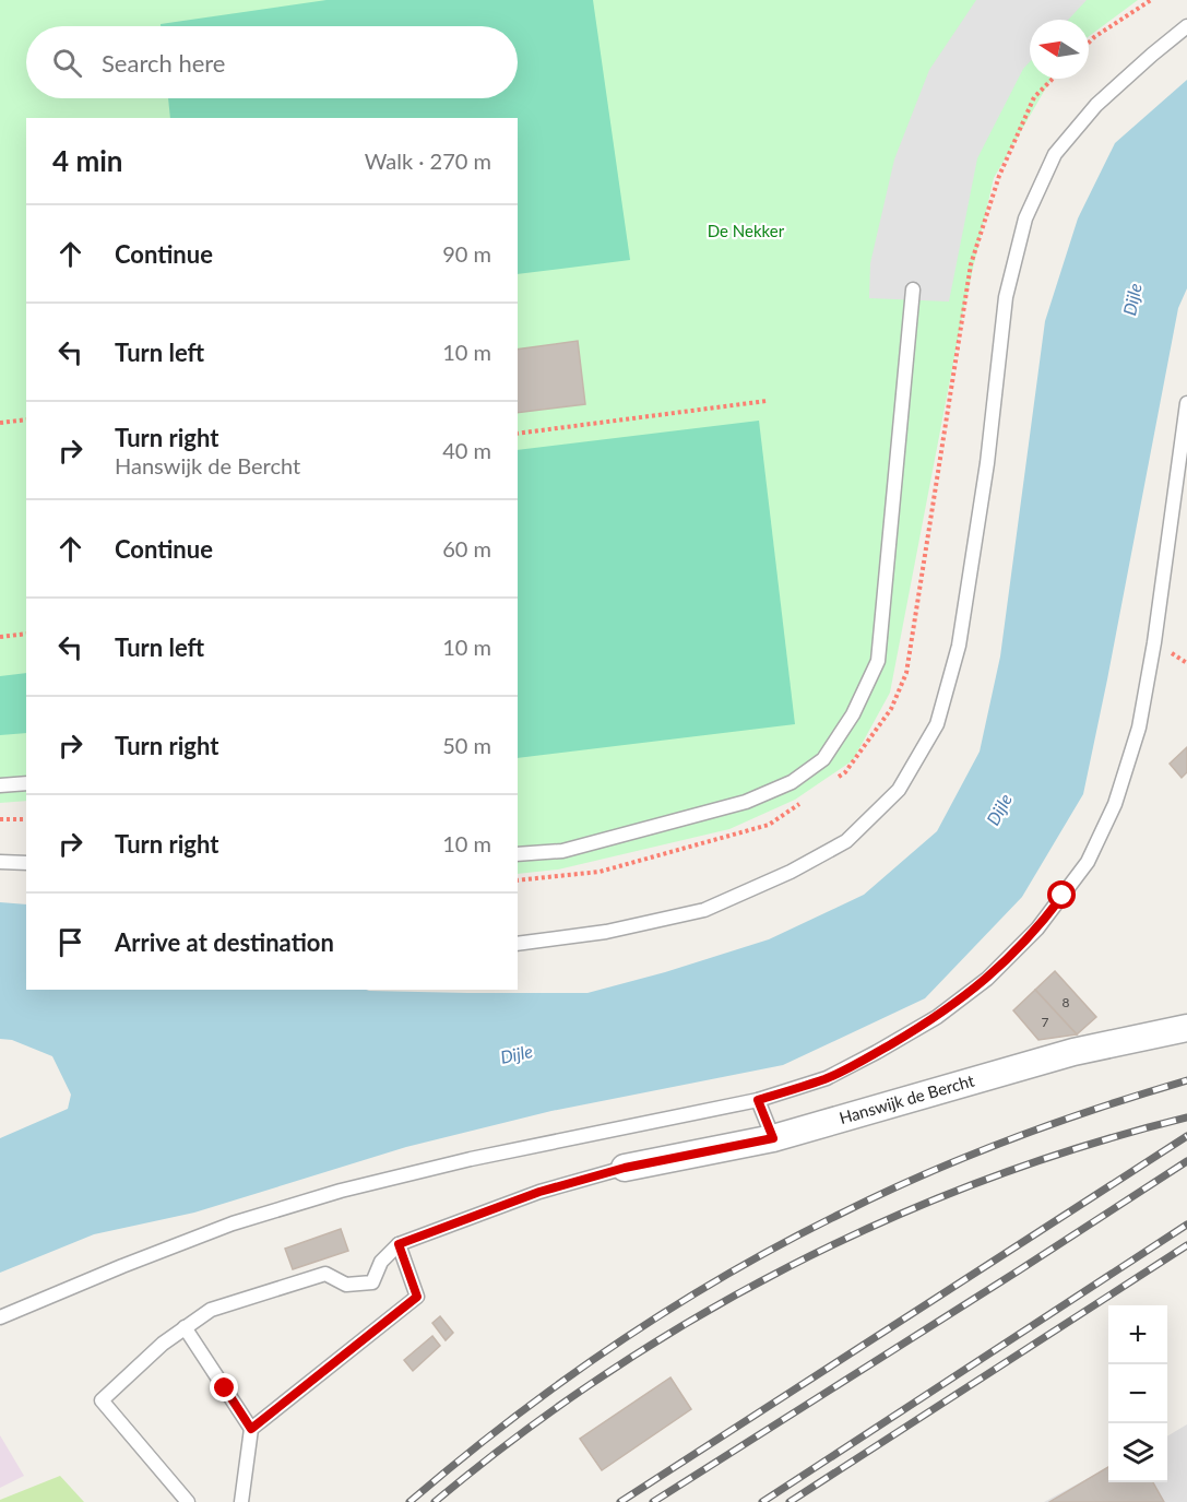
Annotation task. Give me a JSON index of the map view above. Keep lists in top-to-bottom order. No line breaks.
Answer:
{"streets":{"street":["Hanswijk de Bercht"]},"water":["Dijle"],"parks":["De Nekker"],"house_numbers":["8","7"],"north":"left","page":{"search":"Search here","heading":["4 min","Walk · 270 m"],"list":[["Continue","90 m"],["Turn left","10 m"],["Turn right","Hanswijk de Bercht","40 m"],["Continue","60 m"],["Turn left","10 m"],["Turn right","50 m"],["Turn right","10 m"],"Arrive at destination"],"map_buttons":["+","−"]}}
